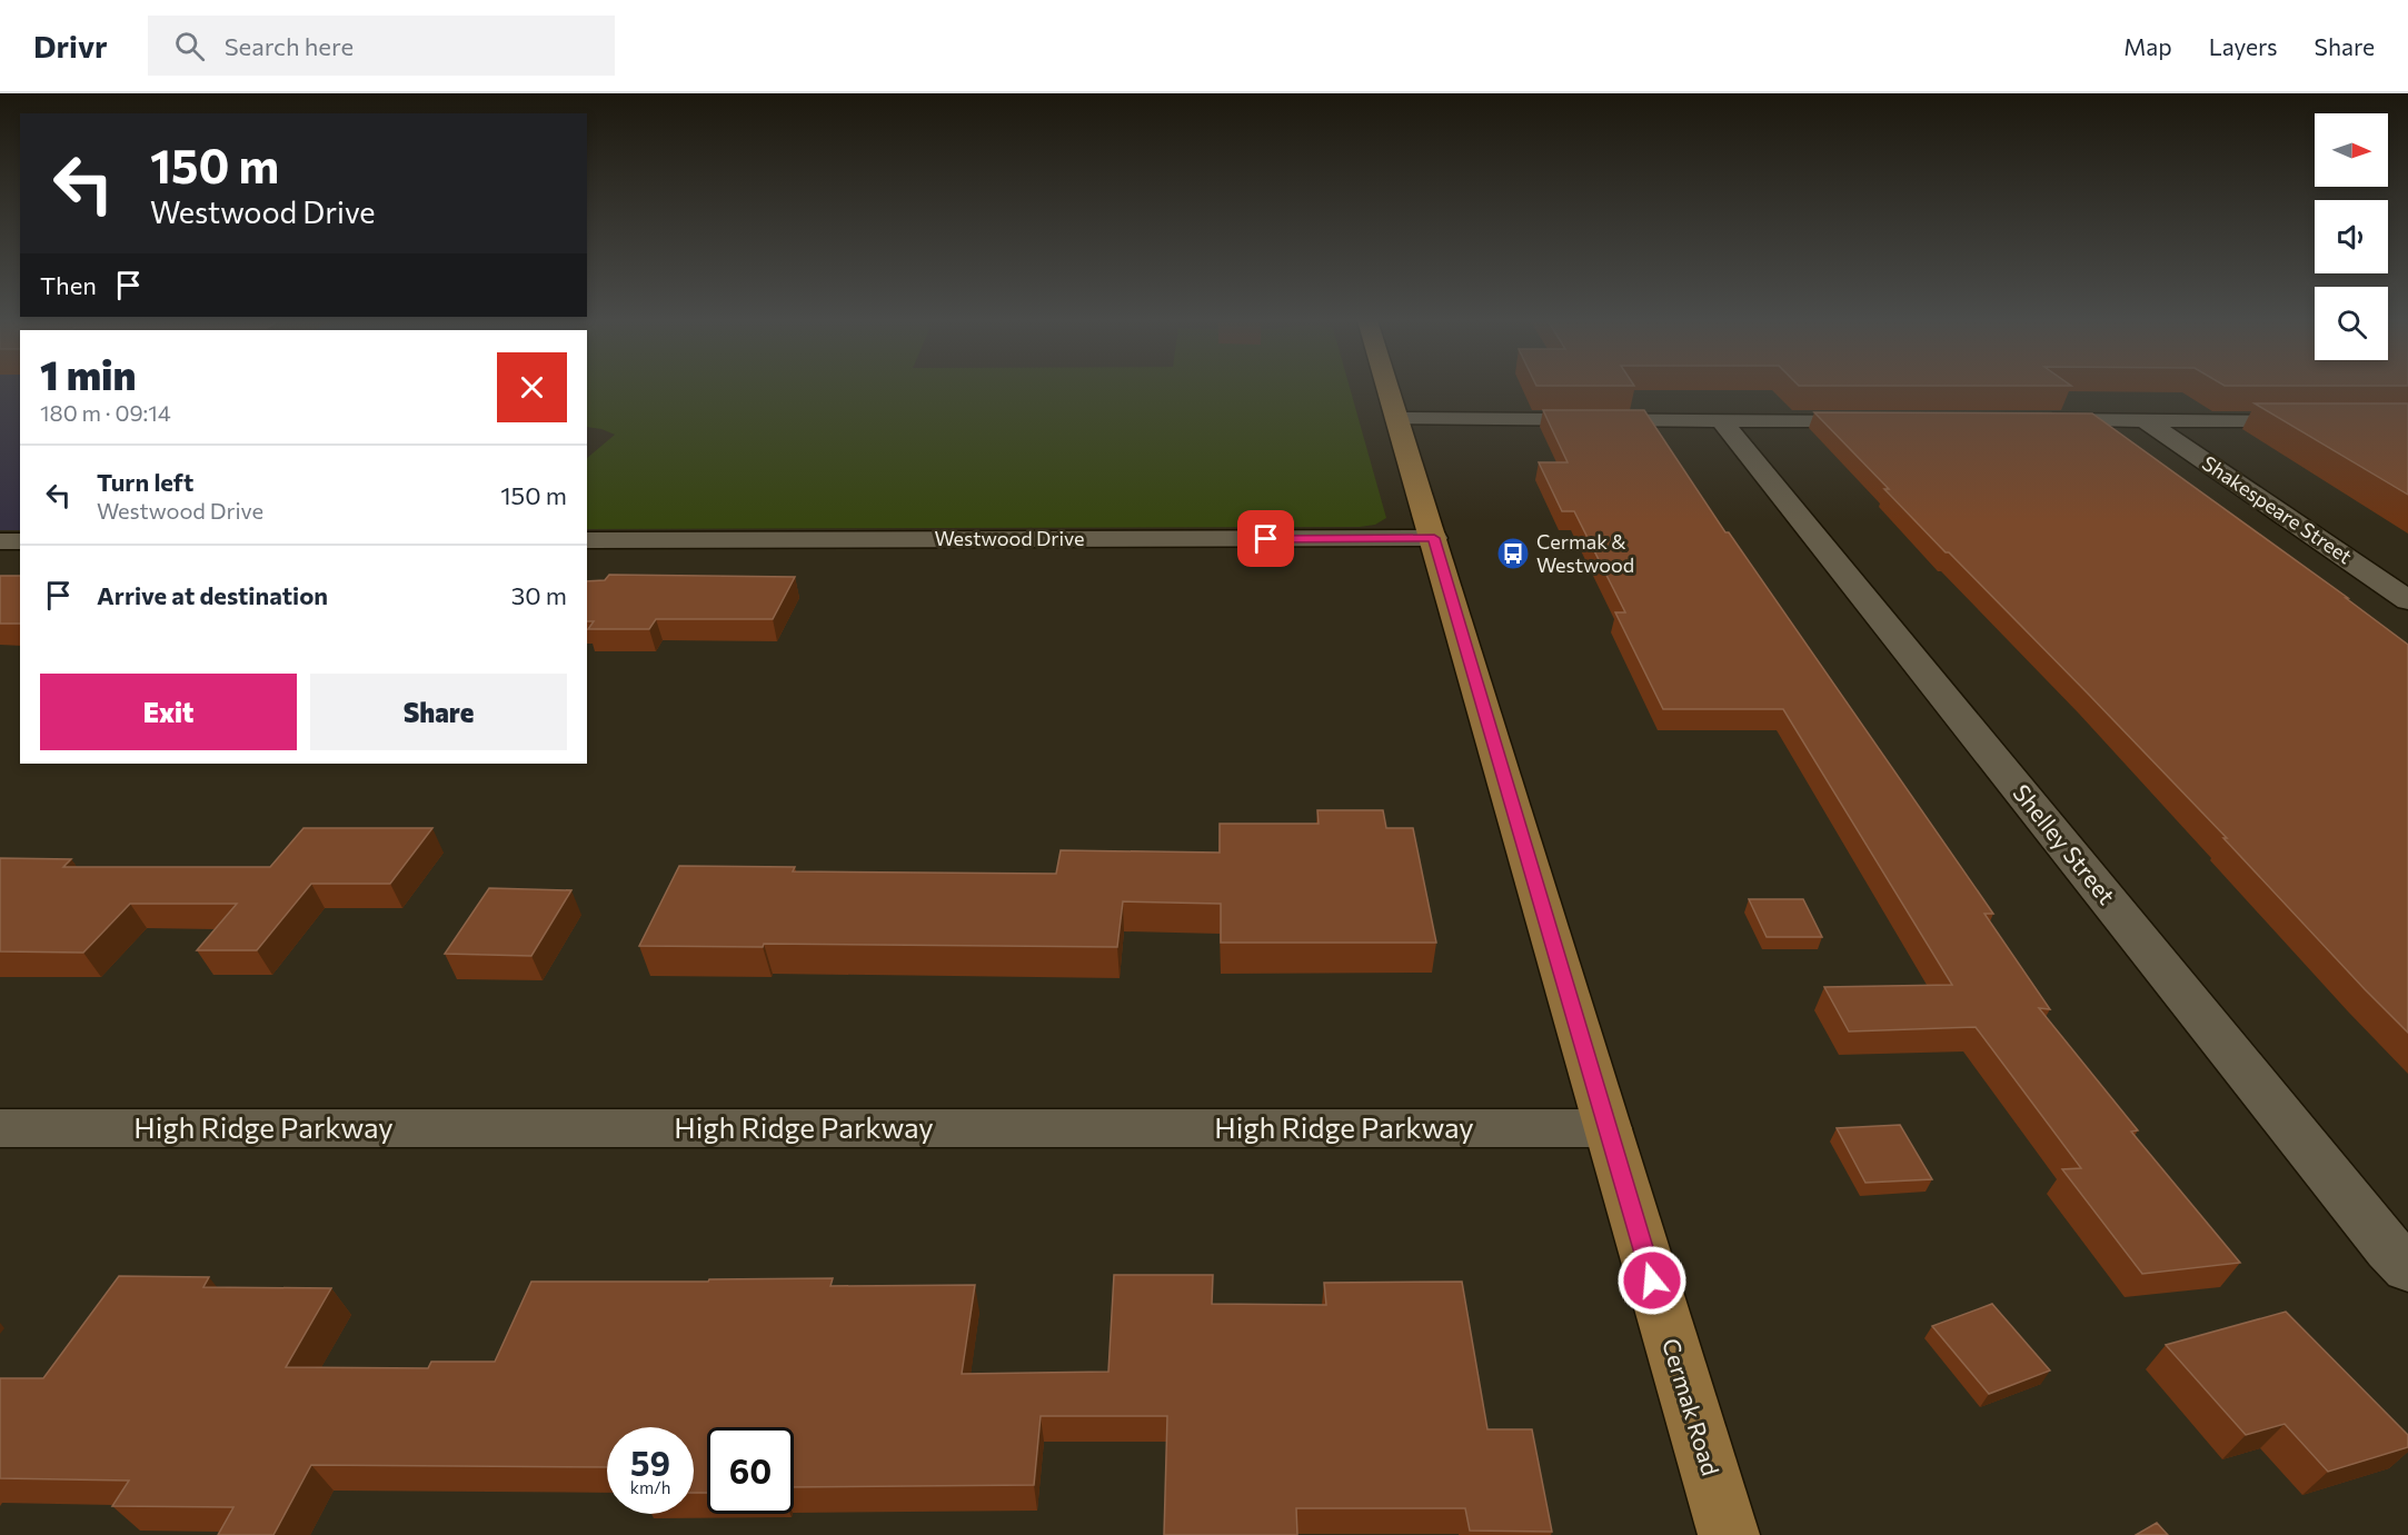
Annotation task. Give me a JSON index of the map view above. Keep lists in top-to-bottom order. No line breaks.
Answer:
{"streets":{"main road":["Cermak Road"],"street":["Shakespeare Street","Westwood Drive","Shelley Street","High Ridge Parkway"]},"crossings":[["Westwood Drive","Cermak Road"],["High Ridge Parkway","Cermak Road"]],"places":{"bus stop":["Cermak & Westwood"]},"north":"right","page":{"header":"Drivr","search":"Search here","nav":["Map","Layers","Share"],"turn":["150 m","Westwood Drive"],"then":"Then","heading":["1 min","180 m · 09:14"],"list":[{"name":"Turn left","note":"Westwood Drive","value":"150 m"},{"name":"Arrive at destination","value":"30 m"}],"buttons":["Exit","Share"],"speed":"59 km/h","limit":"60"}}
